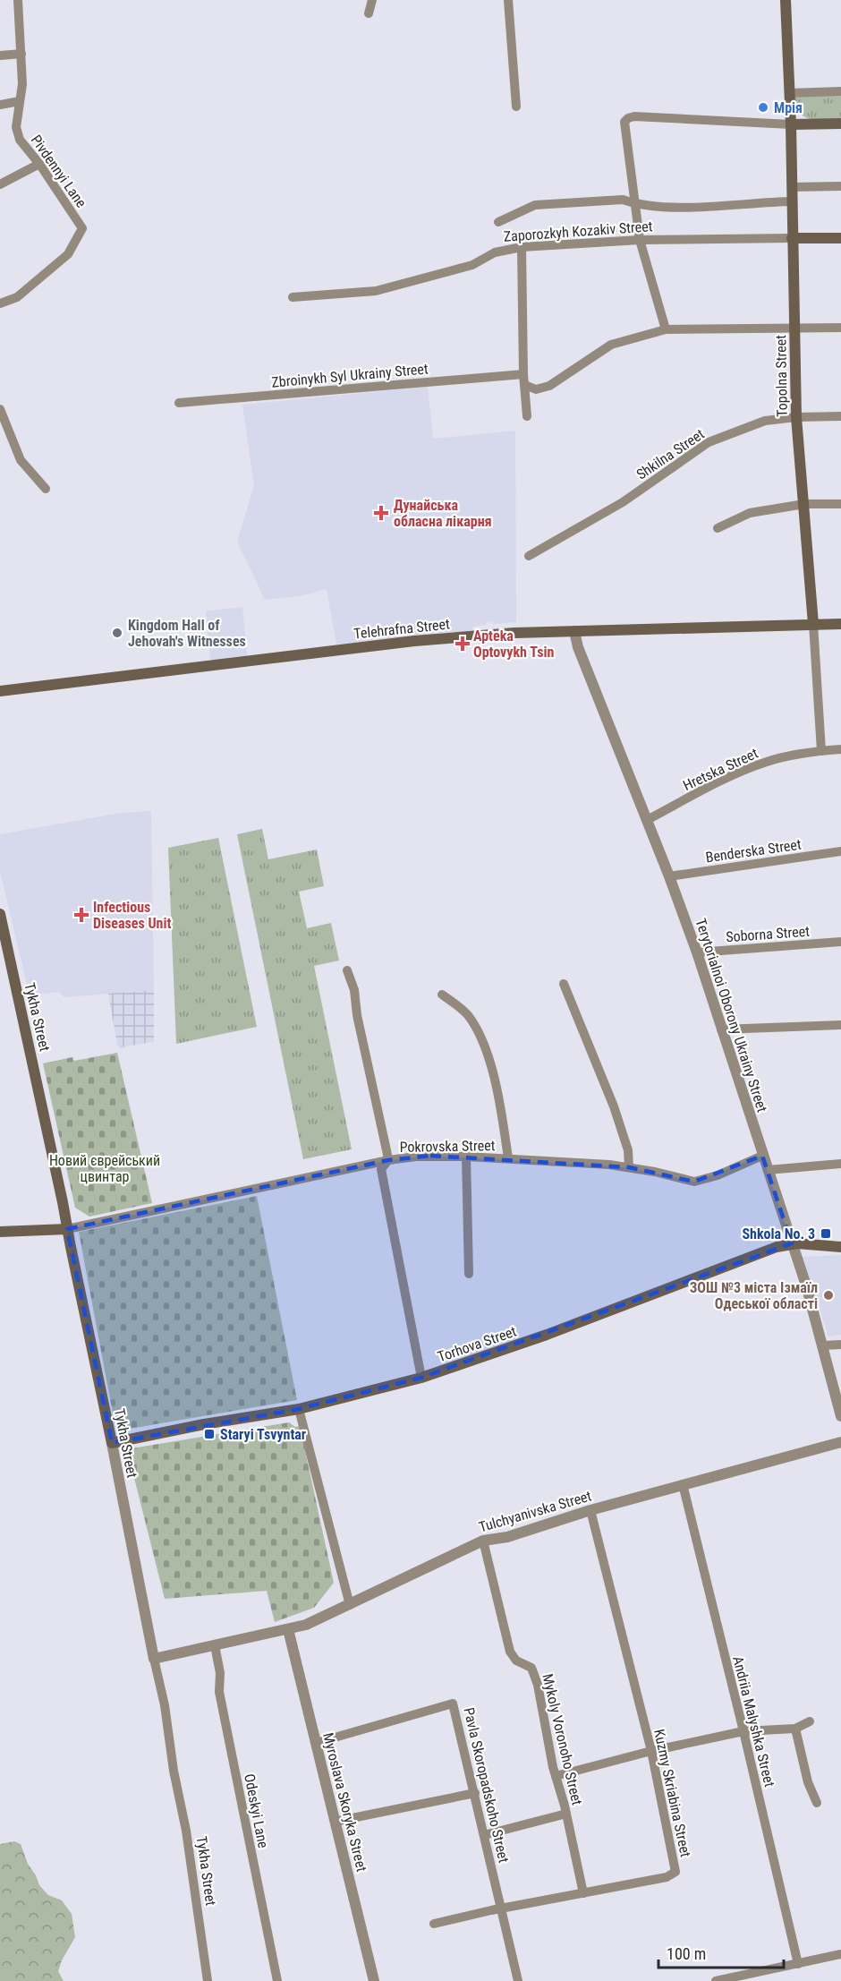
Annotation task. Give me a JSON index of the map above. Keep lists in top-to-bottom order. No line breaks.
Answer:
{"streets":{"main road":["Zaporozkyh Kozakiv Street","Topolna Street","Telehrafna Street","Tykha Street","Torhova Street"],"street":["Pivdennyi Lane","Zbroinykh Syl Ukrainy Street","Shkilna Street","Hretska Street","Benderska Street","Soborna Street","Terytorialnoi Oborony Ukrainy Street","Pokrovska Street","Tulchyanivska Street","Andriia Malyshka Street","Mykoly Voronoho Street","Pavla Skoropadskoho Street","Kuzmy Skriabina Street","Myroslava Skoryka Street","Odeskyi Lane"]},"crossings":[["Zaporozkyh Kozakiv Street","Topolna Street"],["Topolna Street","Shkilna Street"],["Topolna Street","Telehrafna Street"],["Topolna Street","Hretska Street"],["Telehrafna Street","Terytorialnoi Oborony Ukrainy Street"],["Hretska Street","Terytorialnoi Oborony Ukrainy Street"],["Benderska Street","Terytorialnoi Oborony Ukrainy Street"],["Soborna Street","Terytorialnoi Oborony Ukrainy Street"],["Terytorialnoi Oborony Ukrainy Street","Pokrovska Street"],["Terytorialnoi Oborony Ukrainy Street","Torhova Street"],["Tykha Street","Pokrovska Street"],["Tykha Street","Torhova Street"],["Tykha Street","Tulchyanivska Street"],["Tulchyanivska Street","Andriia Malyshka Street"],["Tulchyanivska Street","Mykoly Voronoho Street"],["Tulchyanivska Street","Kuzmy Skriabina Street"],["Tulchyanivska Street","Myroslava Skoryka Street"],["Tulchyanivska Street","Odeskyi Lane"],["Mykoly Voronoho Street","Kuzmy Skriabina Street"],["Pavla Skoropadskoho Street","Kuzmy Skriabina Street"],["Pavla Skoropadskoho Street","Myroslava Skoryka Street"]],"parks":["Новий єврейський цвинтар"],"places":{"other":["Мрія","Kingdom Hall of Jehovah's Witnesses","ЗОШ №3 міста Ізмаїл Одеської області"],"health":["Дунайська обласна лікарня","Apteka Optovykh Tsin","Infectious Diseases Unit"],"transit":["Shkola No. 3","Staryi Tsvyntar"]},"scale_bar":"100 m"}
